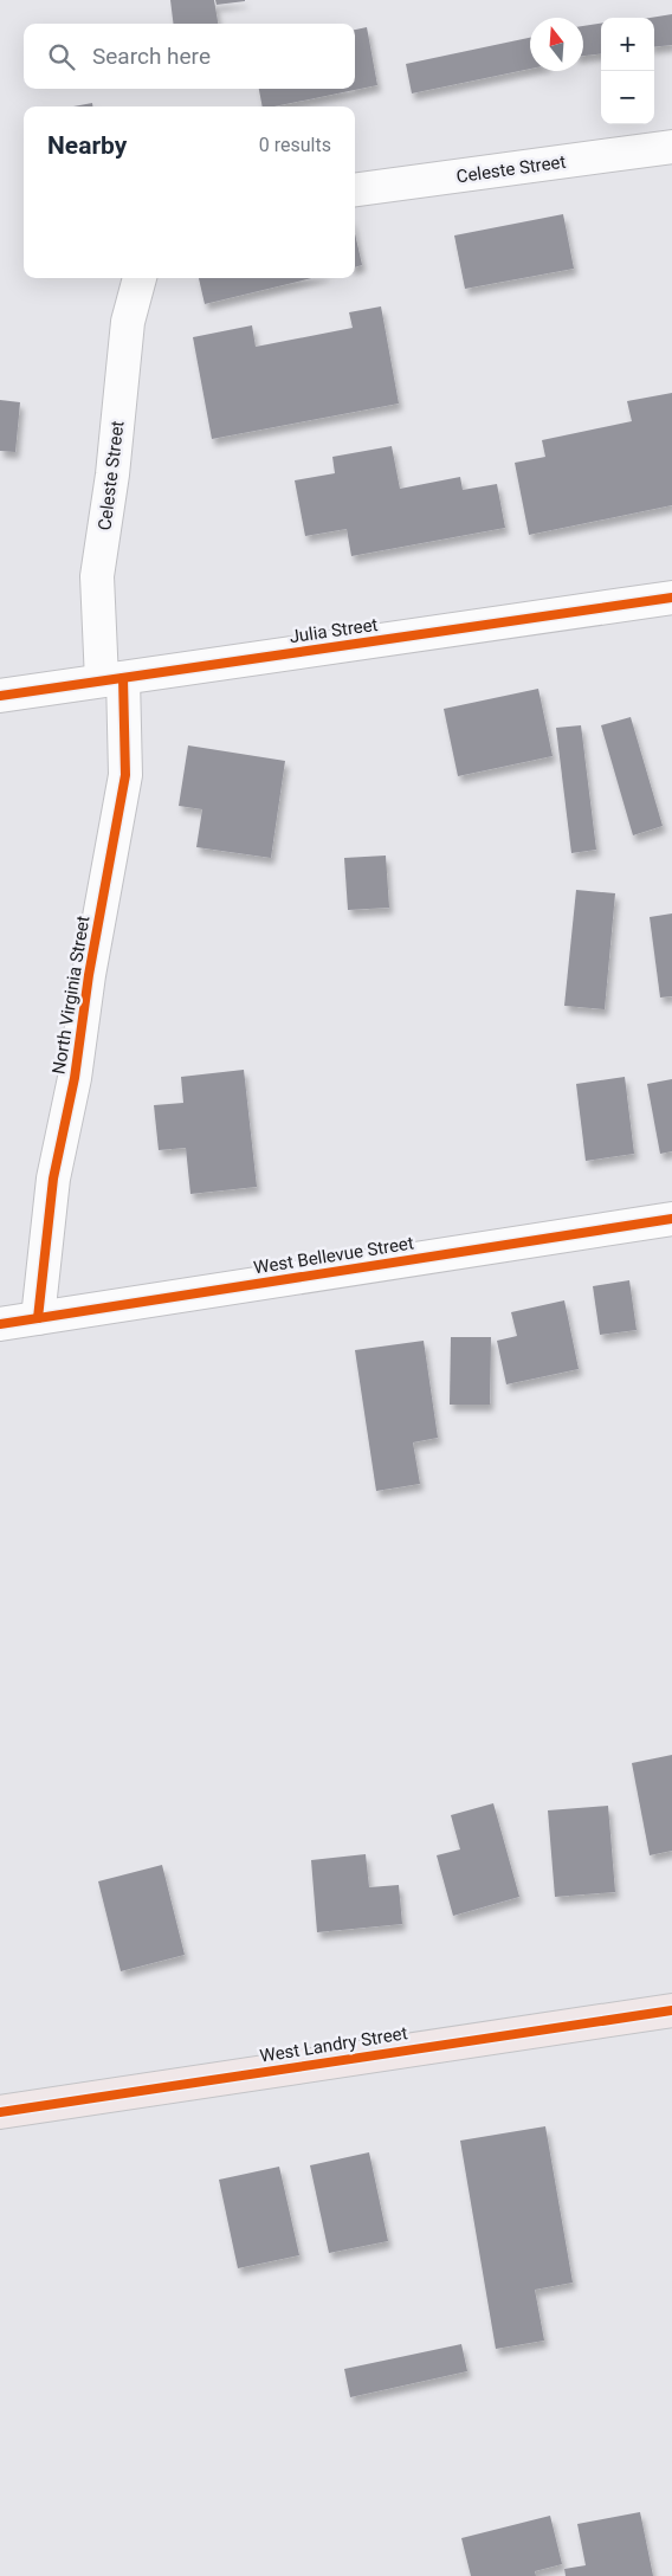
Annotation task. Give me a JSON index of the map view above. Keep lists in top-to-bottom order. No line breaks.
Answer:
{"streets":{"highway":["West Landry Street"],"street":["Celeste Street","Julia Street","North Virginia Street","West Bellevue Street"]},"crossings":[["Celeste Street","Julia Street"],["Celeste Street","North Virginia Street"],["Julia Street","North Virginia Street"],["North Virginia Street","West Bellevue Street"]],"north":"top","page":{"map_buttons":["+","−"],"search":"Search here","heading":["Nearby","0 results"]}}
